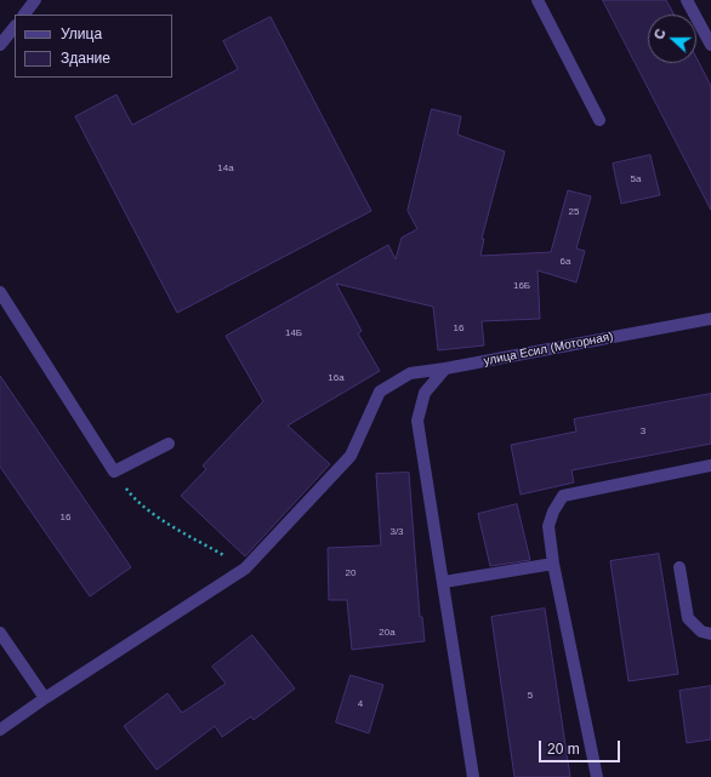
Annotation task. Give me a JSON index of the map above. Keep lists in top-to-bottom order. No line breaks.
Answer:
{"streets":{"street":["улица Есил (Моторная)"]},"house_numbers":["14а","5а","25","6а","16Б","16","14Б","16а","3","16","3/3","20","20а","5","4"],"legend":["Улица","Здание"],"scale_bar":"20 m","north":"left"}
